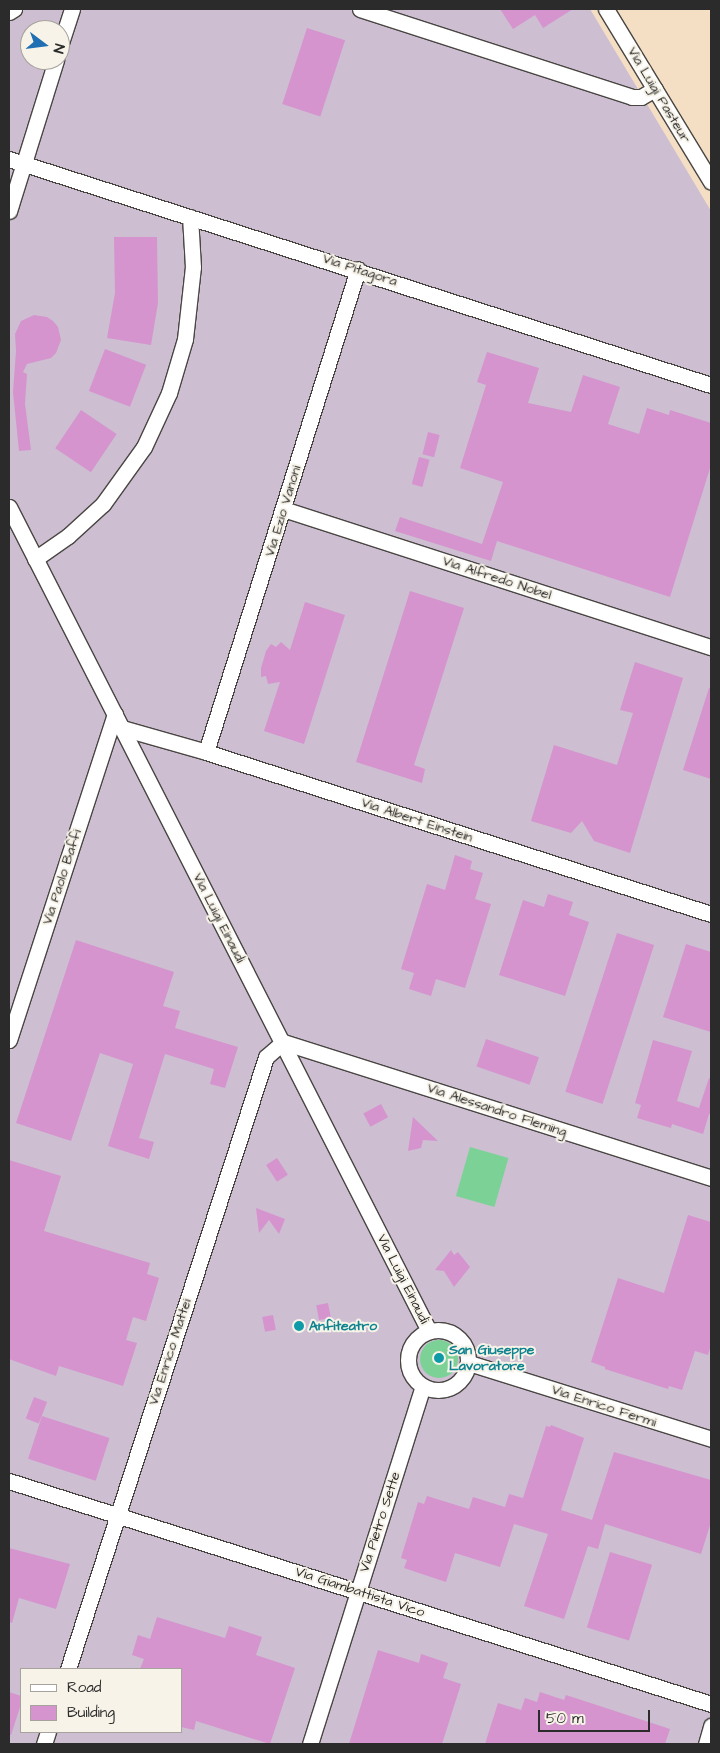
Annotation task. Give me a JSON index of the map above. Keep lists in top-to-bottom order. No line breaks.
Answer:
{"streets":{"street":["Via Luigi Pasteur","Via Pitagora","Via Ezio Vanoni","Via Alfredo Nobel","Via Albert Einstein","Via Paolo Baffi","Via Luigi Einaudi","Via Alessandro Fleming","Via Enrico Mattei","Via Enrico Fermi","Via Pietro Sette","Via Giambattista Vico"]},"crossings":[["Via Pitagora","Via Ezio Vanoni"],["Via Ezio Vanoni","Via Alfredo Nobel"],["Via Ezio Vanoni","Via Albert Einstein"],["Via Albert Einstein","Via Paolo Baffi"],["Via Albert Einstein","Via Luigi Einaudi"],["Via Paolo Baffi","Via Luigi Einaudi"],["Via Luigi Einaudi","Via Alessandro Fleming"],["Via Luigi Einaudi","Via Enrico Mattei"],["Via Luigi Einaudi","Via Enrico Fermi"],["Via Luigi Einaudi","Via Pietro Sette"],["Via Alessandro Fleming","Via Enrico Mattei"],["Via Enrico Mattei","Via Giambattista Vico"],["Via Enrico Fermi","Via Pietro Sette"],["Via Pietro Sette","Via Giambattista Vico"]],"places":["Anfiteatro","San Giuseppe Lavoratore"],"legend":["Road","Building"],"scale_bar":"50 m","north":"right"}
